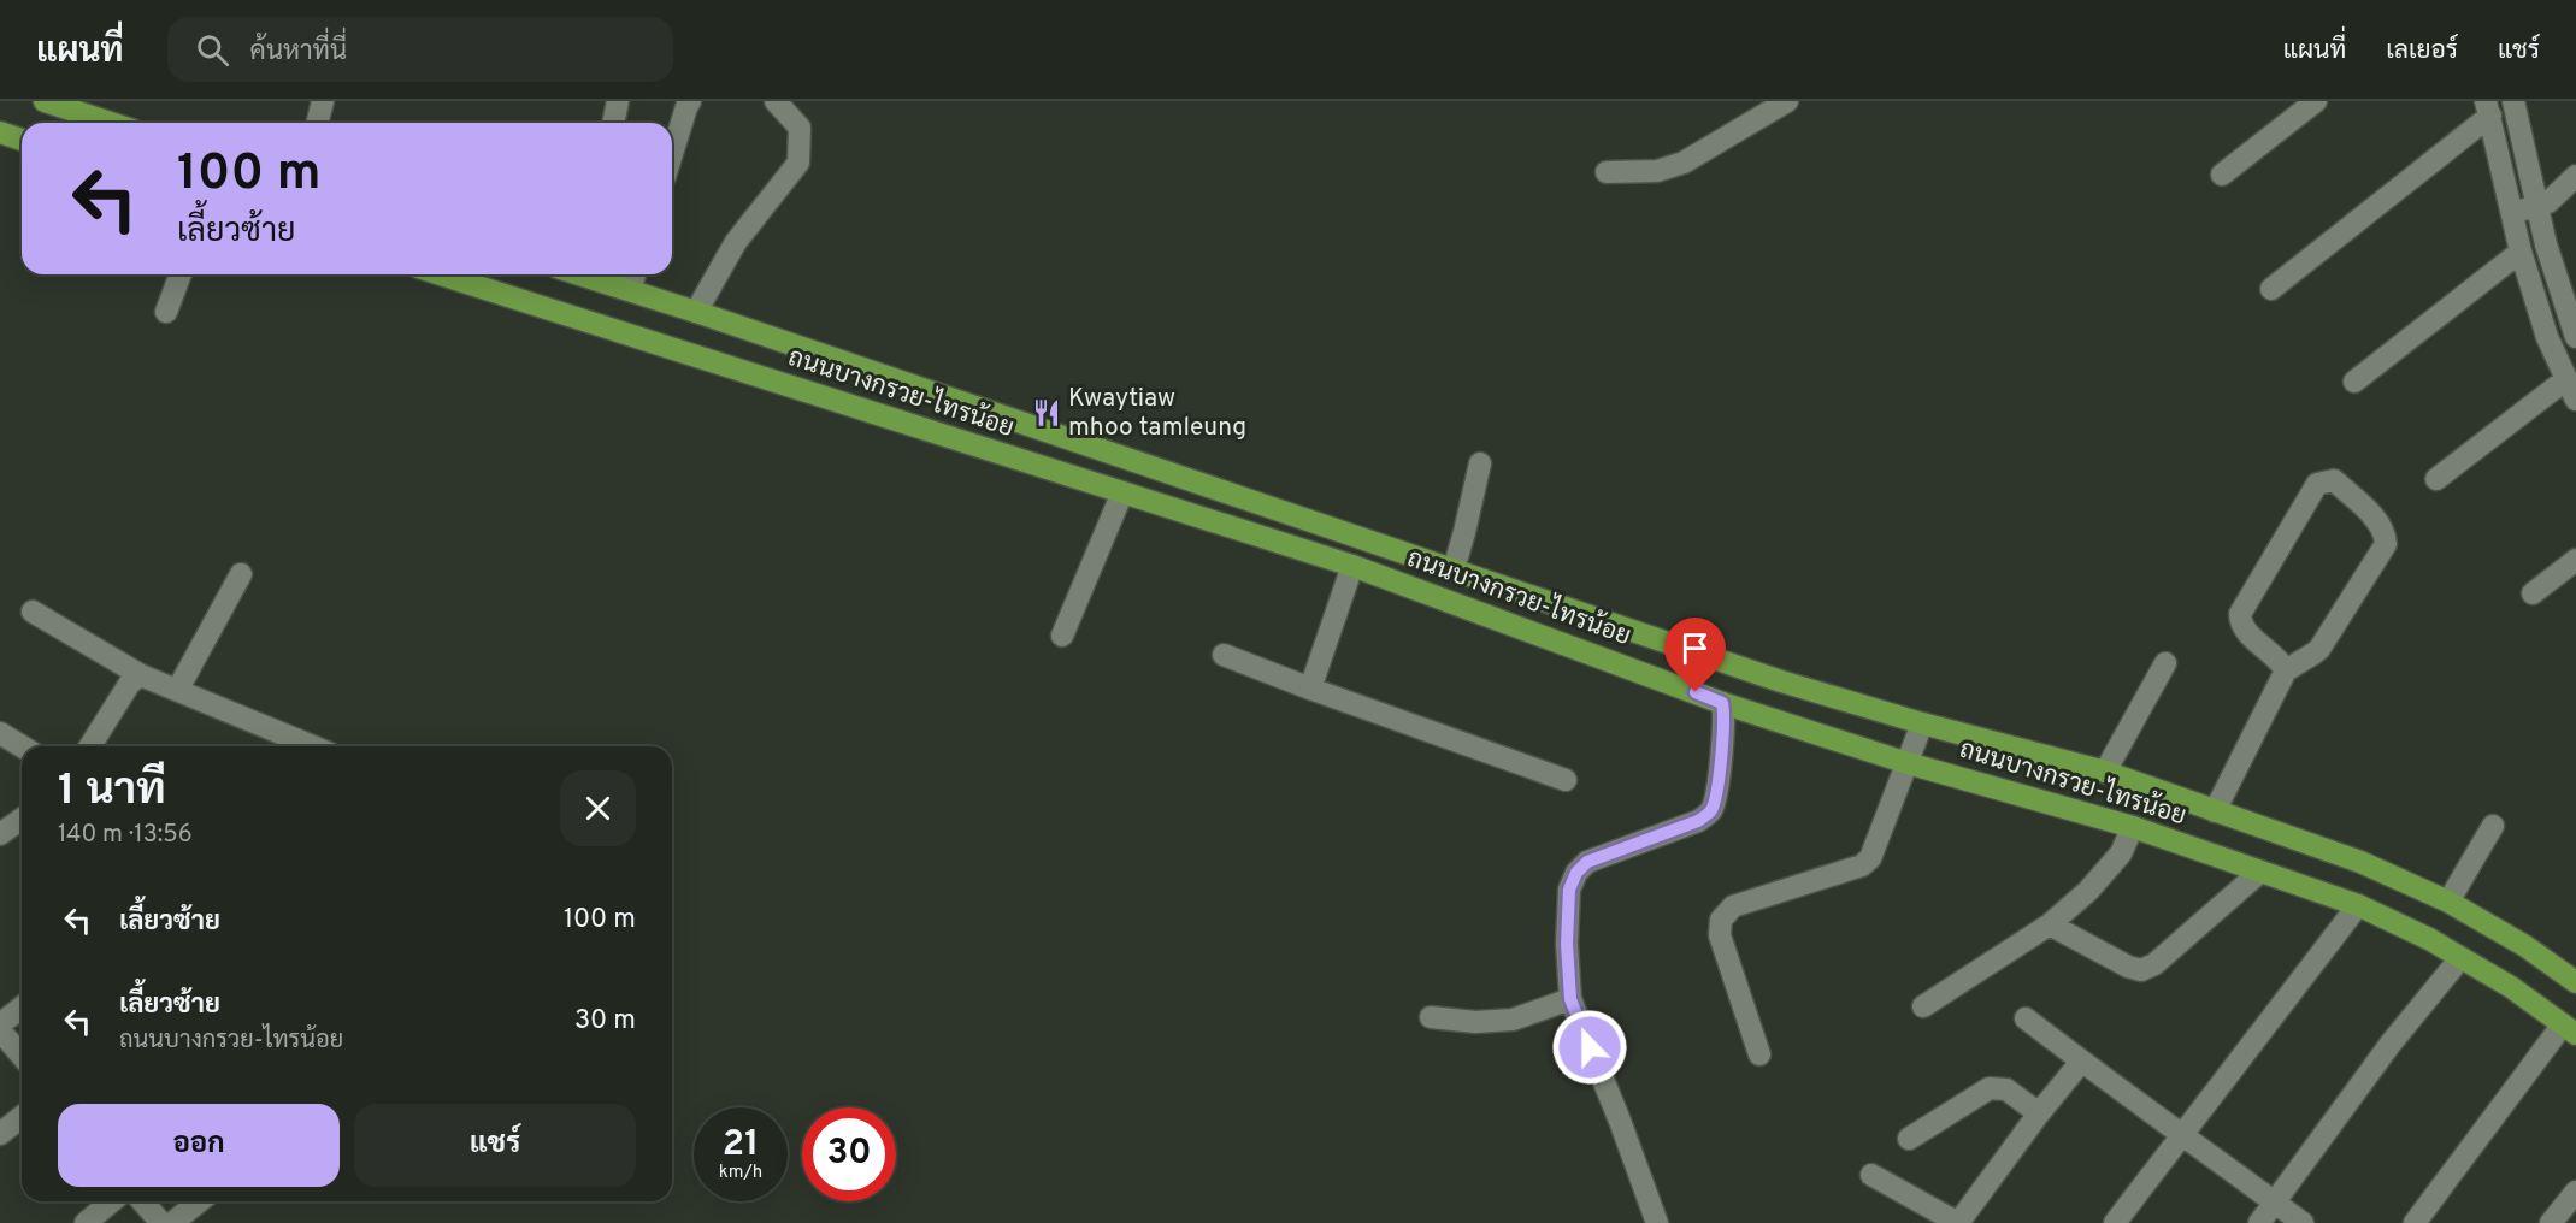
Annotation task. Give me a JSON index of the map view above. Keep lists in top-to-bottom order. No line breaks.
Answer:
{"streets":{"main road":["ถนนบางกรวย-ไทรน้อย"]},"places":{"restaurant":["Kwaytiaw mhoo tamleung"]},"page":{"header":"แผนที่","search":"ค้นหาที่นี่","nav":["แผนที่","เลเยอร์","แชร์"],"turn":["100 m","เลี้ยวซ้าย"],"heading":["1 นาที","140 m · 13:56"],"list":[{"name":"เลี้ยวซ้าย","value":"100 m"},{"name":"เลี้ยวซ้าย","note":"ถนนบางกรวย-ไทรน้อย","value":"30 m"}],"buttons":["ออก","แชร์"],"speed":"21 km/h","limit":"30"}}
